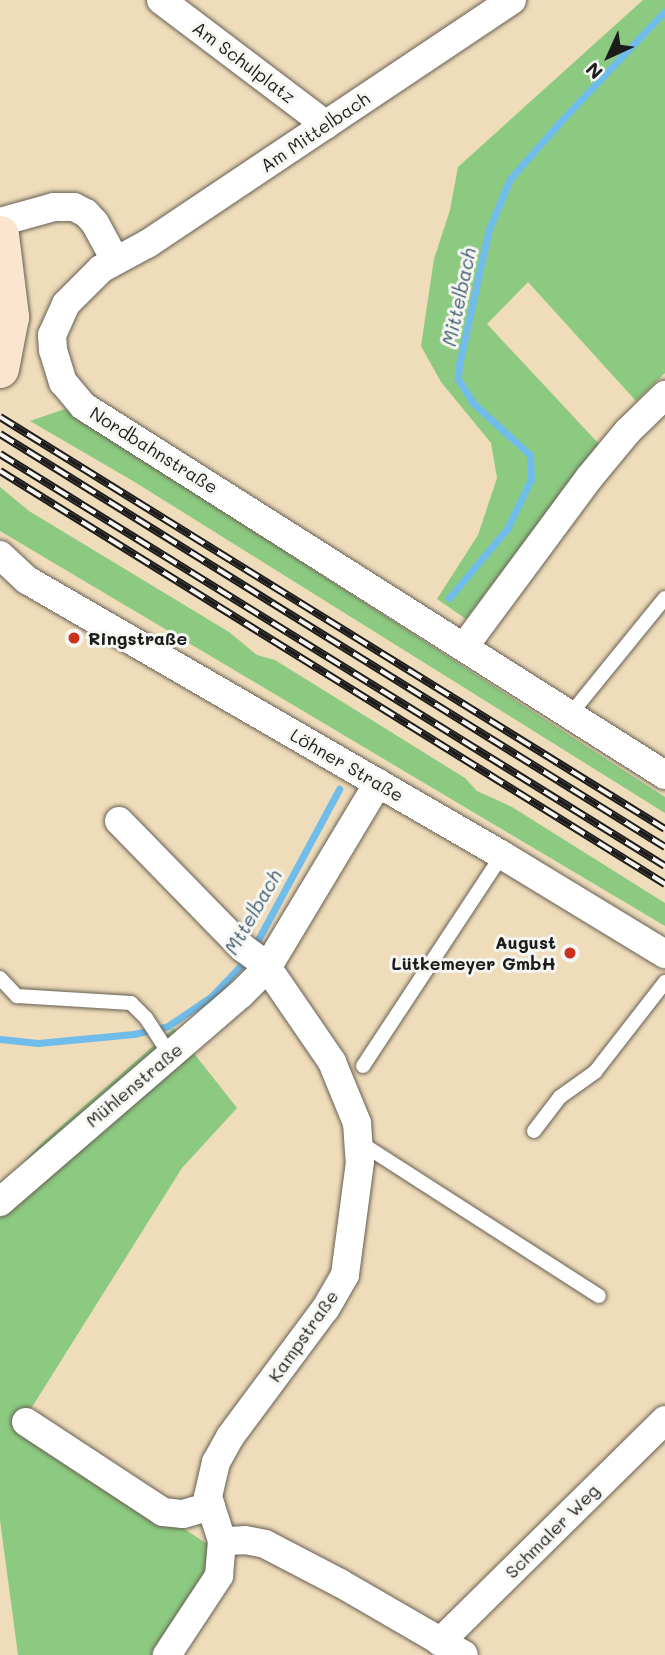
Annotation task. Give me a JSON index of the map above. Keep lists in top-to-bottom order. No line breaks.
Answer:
{"streets":{"street":["Am Schulplatz","Am Mittelbach","Nordbahnstraße","Löhner Straße","Mühlenstraße","Kampstraße","Schmaler Weg"]},"crossings":[["Am Schulplatz","Am Mittelbach"],["Am Mittelbach","Nordbahnstraße"],["Löhner Straße","Mühlenstraße"],["Mühlenstraße","Kampstraße"]],"water":["Mittelbach","Mttelbach"],"places":["Ringstraße","August Lütkemeyer GmbH"],"north":"bottom left"}
